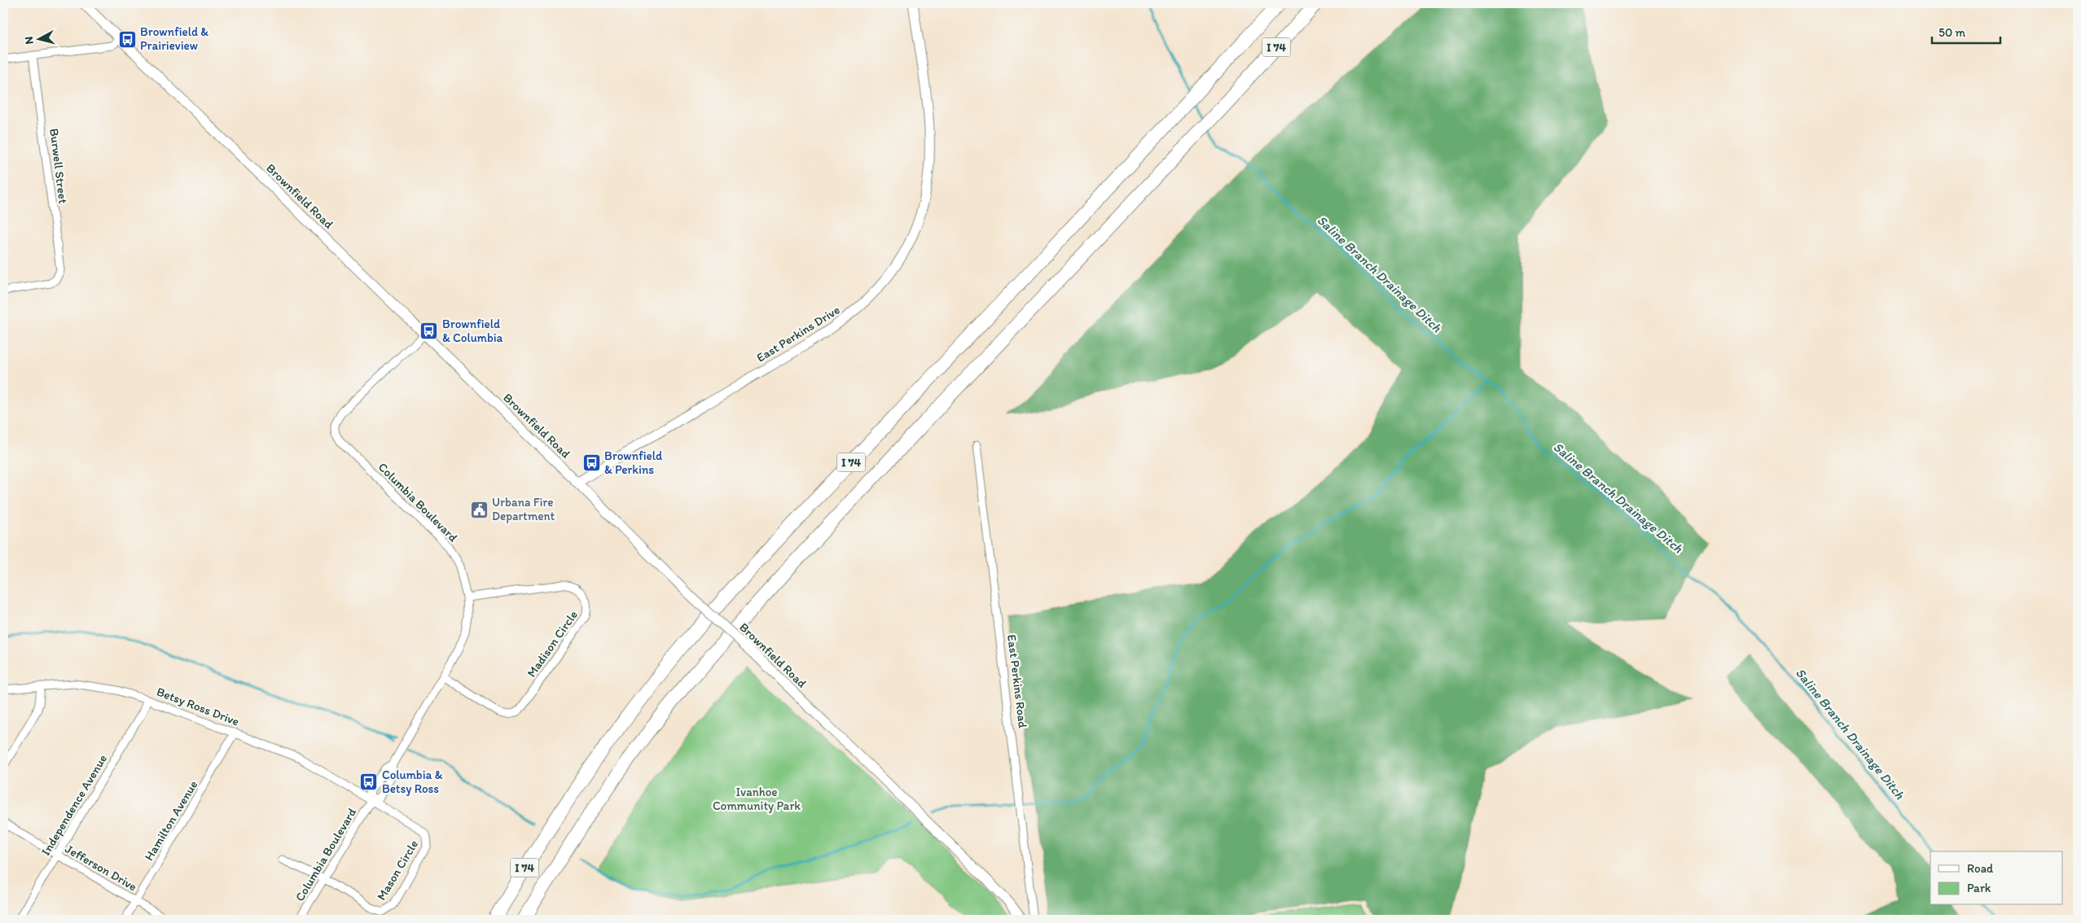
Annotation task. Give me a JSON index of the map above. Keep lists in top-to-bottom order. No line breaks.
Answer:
{"streets":{"highway":["I 74"],"street":["Burwell Street","Brownfield Road","East Perkins Drive","Columbia Boulevard","Madison Circle","East Perkins Road","Betsy Ross Drive","Independence Avenue","Hamilton Avenue","Jefferson Drive","Mason Circle"]},"crossings":[["Brownfield Road","East Perkins Drive"],["Brownfield Road","Columbia Boulevard"],["Columbia Boulevard","Madison Circle"],["Columbia Boulevard","Betsy Ross Drive"],["Columbia Boulevard","Mason Circle"],["Betsy Ross Drive","Independence Avenue"],["Betsy Ross Drive","Hamilton Avenue"],["Betsy Ross Drive","Mason Circle"],["Independence Avenue","Jefferson Drive"],["Hamilton Avenue","Jefferson Drive"]],"water":["Saline Branch Drainage Ditch"],"parks":["Ivanhoe Community Park"],"places":{"bus stop":["Brownfield & Prairieview","Brownfield & Columbia","Brownfield & Perkins","Columbia & Betsy Ross"],"public building":["Urbana Fire Department"]},"legend":["Road","Park"],"scale_bar":"50 m","north":"left"}
